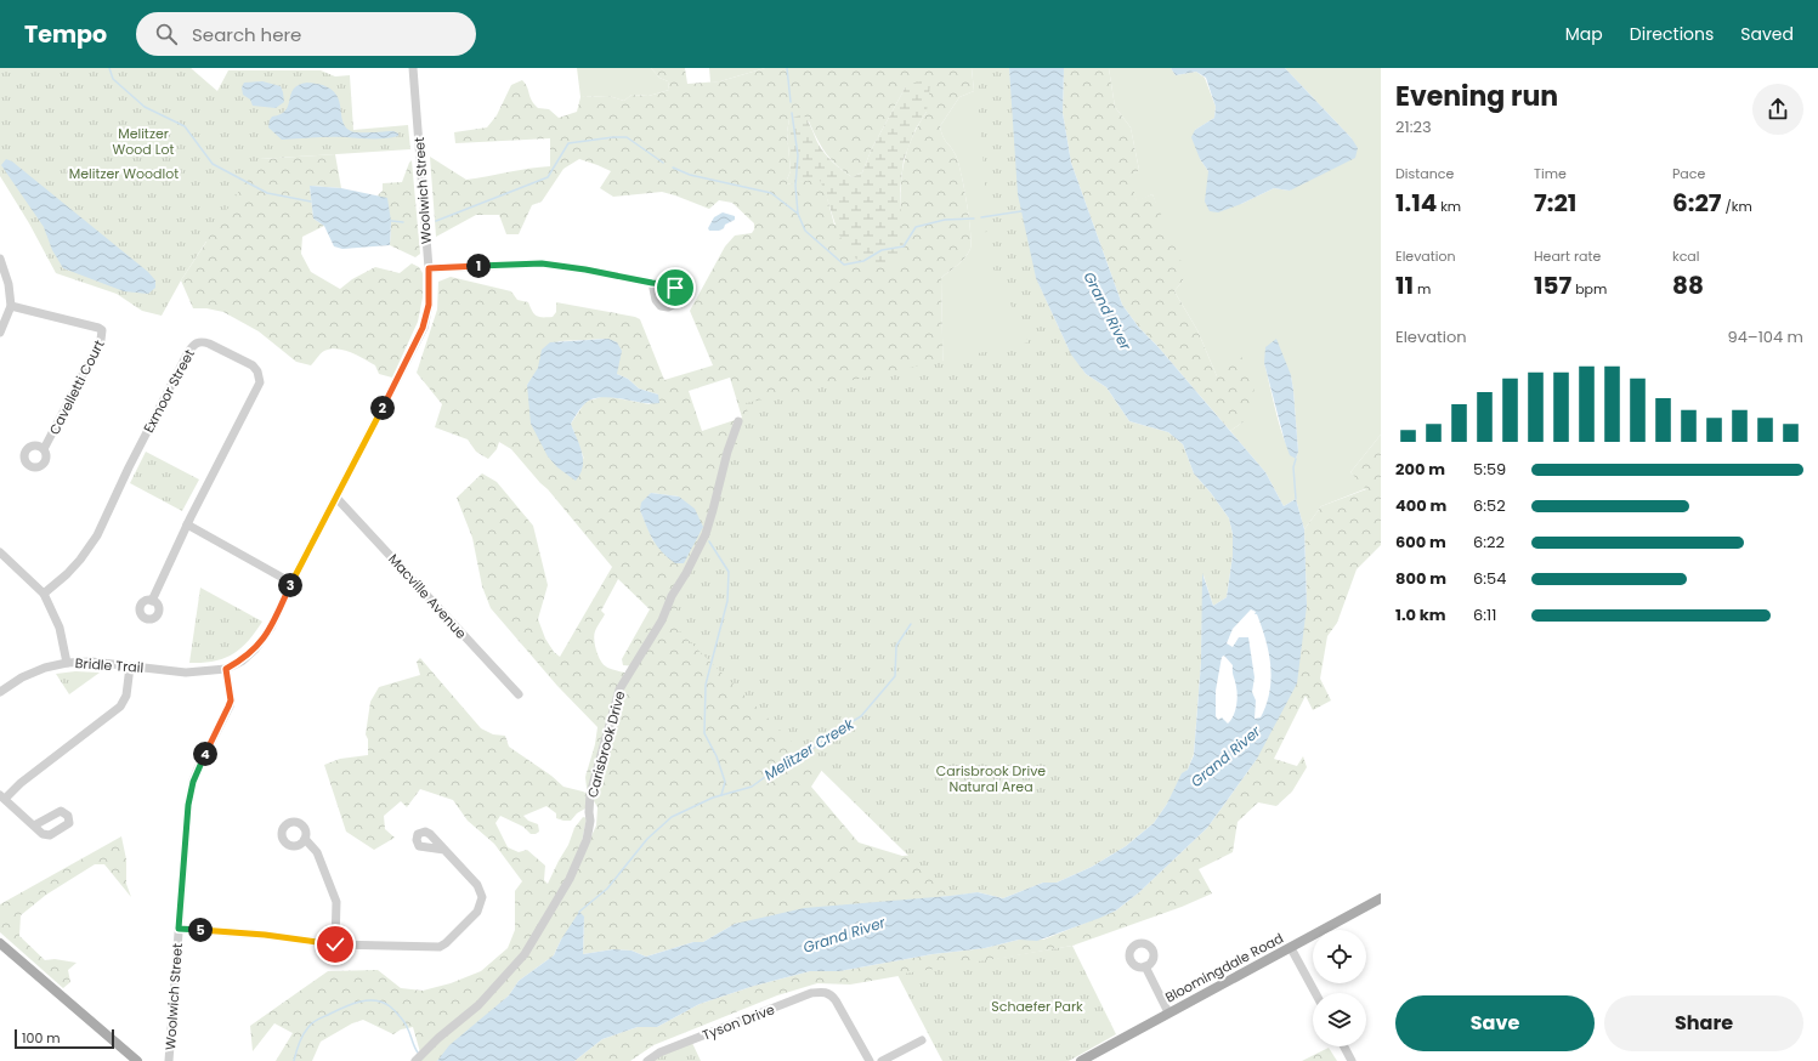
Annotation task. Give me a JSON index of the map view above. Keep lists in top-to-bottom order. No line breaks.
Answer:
{"streets":{"main road":["Bloomingdale Road"],"street":["Woolwich Street","Cavelletti Court","Exmoor Street","Macville Avenue","Bridle Trail","Carisbrook Drive","Tyson Drive"]},"crossings":[["Woolwich Street","Macville Avenue"],["Woolwich Street","Bridle Trail"]],"water":["Grand River","Melitzer Creek"],"parks":["Melitzer Wood Lot","Melitzer Woodlot","Carisbrook Drive Natural Area","Schaefer Park"],"scale_bar":"100 m","page":{"header":"Tempo","search":"Search here","nav":["Map","Directions","Saved"],"heading":["Evening run","21:23"],"stats":[["Distance","1.14 km"],["Time","7:21"],["Pace","6:27 /km"],["Elevation","11 m"],["Heart rate","157 bpm"],["kcal","88"]],"pins":["1","2","3","4","5"],"chart":["Elevation","94–104 m"],"list":[{"name":"200 m","note":"5:59"},{"name":"400 m","note":"6:52"},{"name":"600 m","note":"6:22"},{"name":"800 m","note":"6:54"},{"name":"1.0 km","note":"6:11"}],"buttons":["Save","Share"],"scale":"100 m"}}
